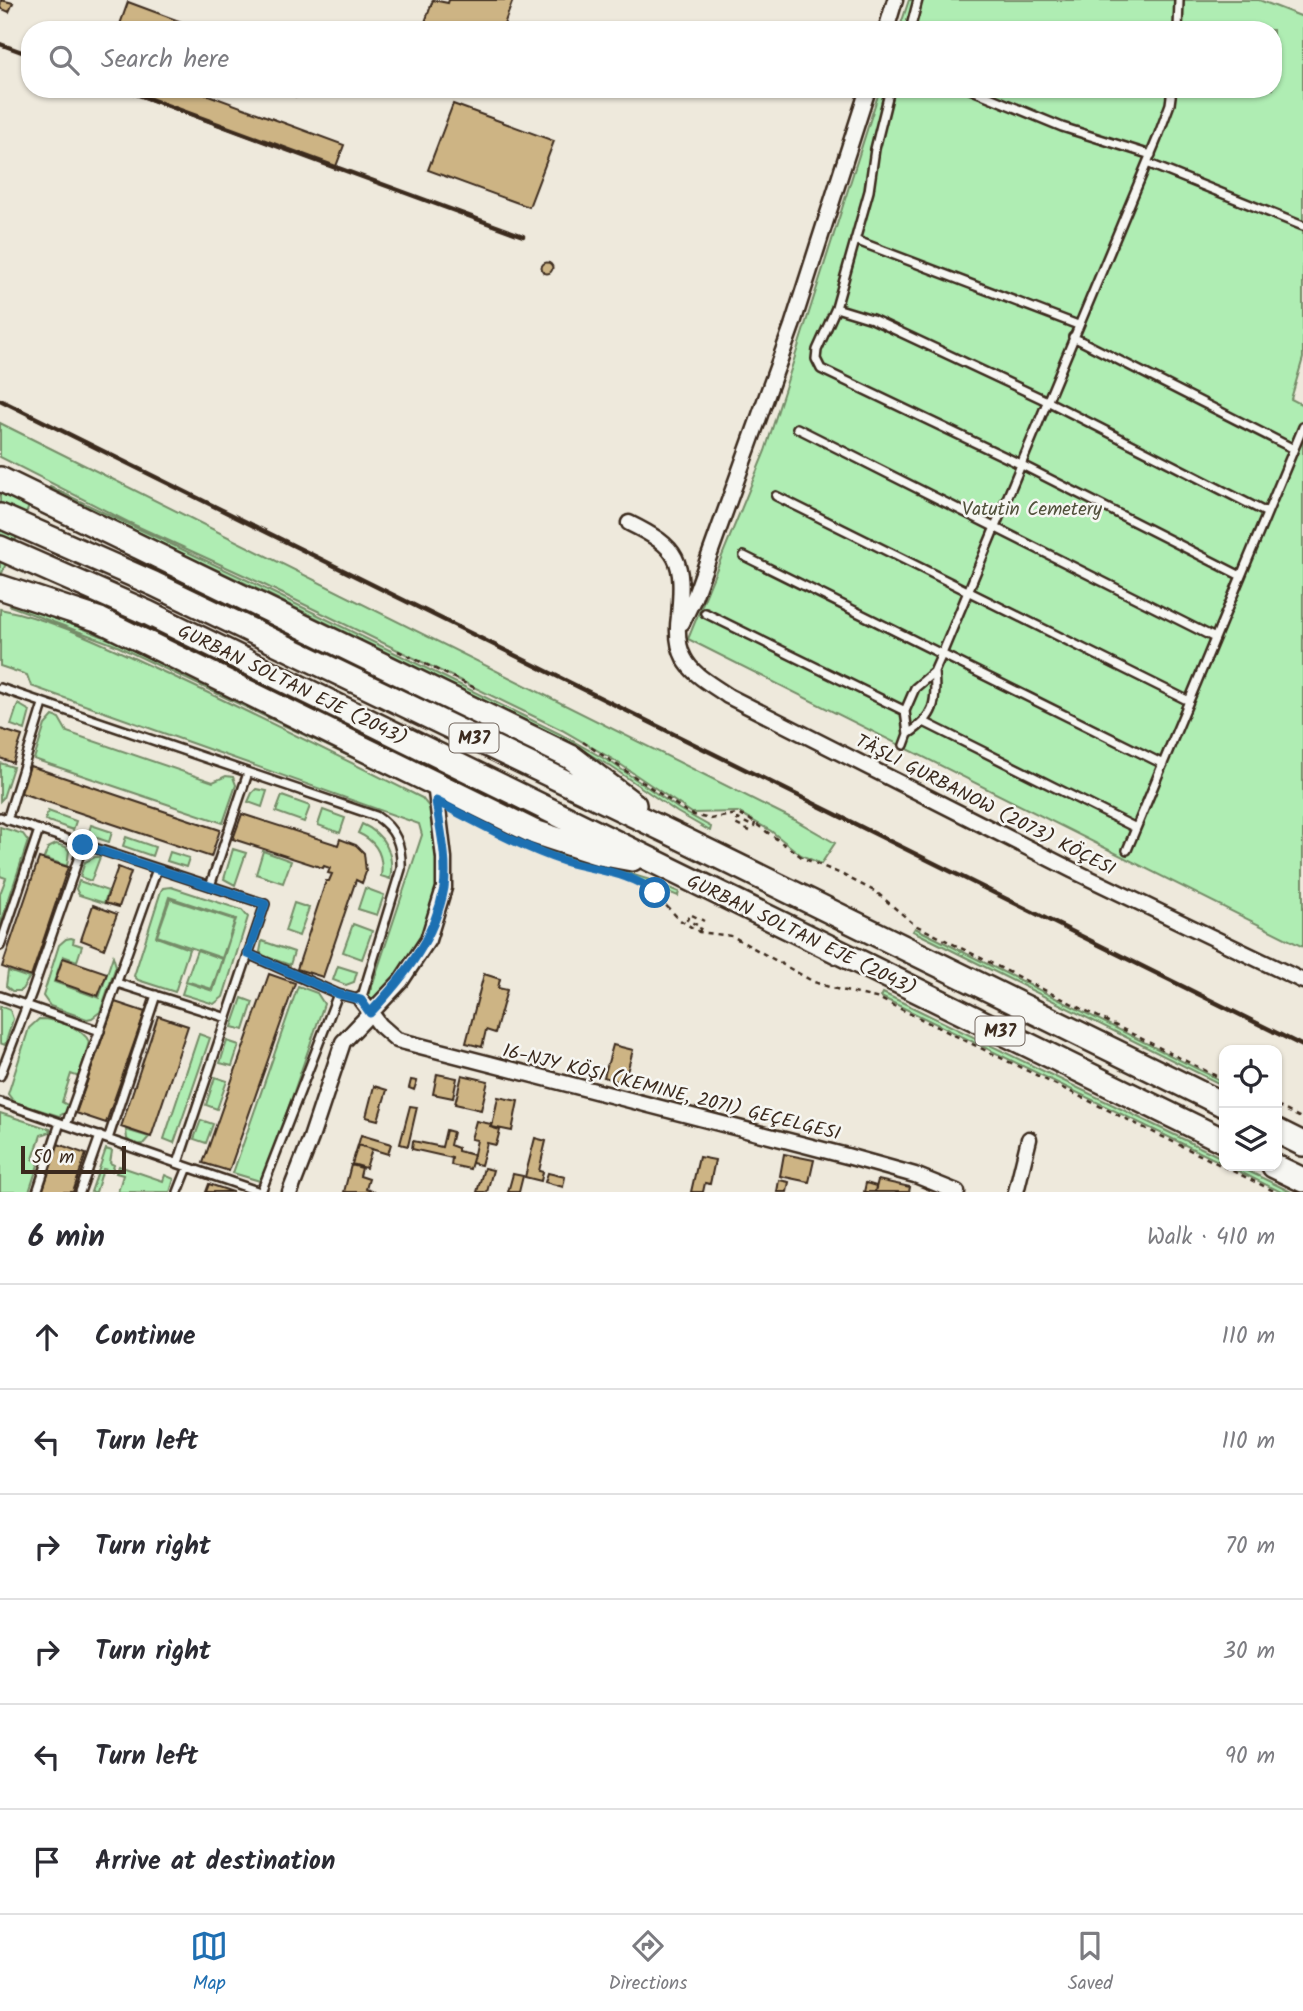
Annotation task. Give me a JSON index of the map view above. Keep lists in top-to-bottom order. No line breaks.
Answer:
{"streets":{"highway":["GURBAN SOLTAN EJE (2043)","M37"],"street":["TÄŞLI GURBANOW (2073) KÖÇESI","16-NJY KÖŞI (KEMINE, 2071) GEÇELGESI"]},"parks":["Vatutin Cemetery"],"scale_bar":"50 m","page":{"search":"Search here","scale":"50 m","heading":["6 min","Walk · 410 m"],"list":[["Continue","110 m"],["Turn left","110 m"],["Turn right","70 m"],["Turn right","30 m"],["Turn left","90 m"],"Arrive at destination"],"nav":["Map","Directions","Saved"]}}
